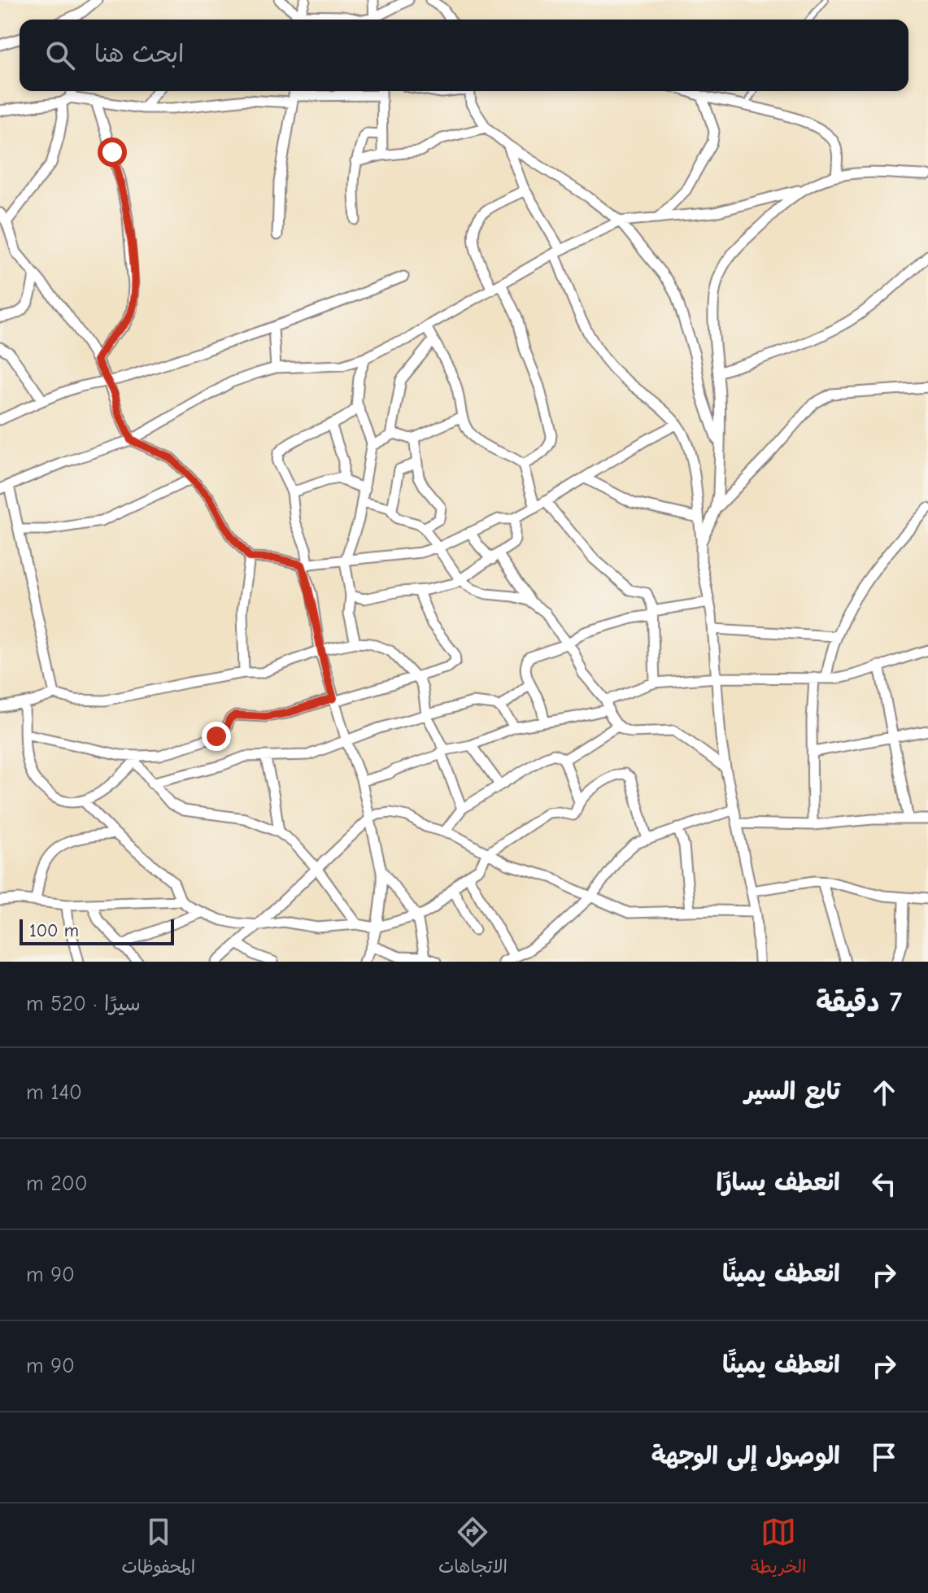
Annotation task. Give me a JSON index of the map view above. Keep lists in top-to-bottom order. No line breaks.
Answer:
{"scale_bar":"100 m","page":{"search":"ابحث هنا","scale":"100 m","heading":["7 دقيقة","سيرًا · 520 m"],"list":[["تابع السير","140 m"],["انعطف يسارًا","200 m"],["انعطف يمينًا","90 m"],["انعطف يمينًا","90 m"],"الوصول إلى الوجهة"],"nav":["الخريطة","الاتجاهات","المحفوظات"]}}
